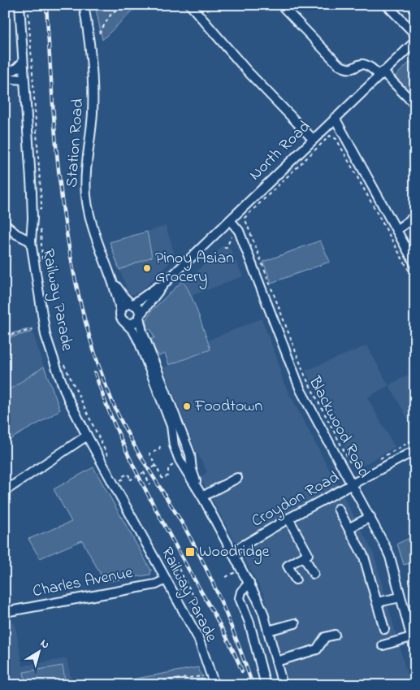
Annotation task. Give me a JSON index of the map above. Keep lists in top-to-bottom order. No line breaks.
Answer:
{"streets":{"street":["Station Road","North Road","Railway Parade","Blackwood Road","Croydon Road","Charles Avenue"]},"crossings":[["Station Road","North Road"],["North Road","Blackwood Road"],["Railway Parade","Charles Avenue"],["Blackwood Road","Croydon Road"]],"places":{"other":["Pinoy Asian Grocery","Foodtown"],"transit":["Woodridge"]},"north":"top right"}
